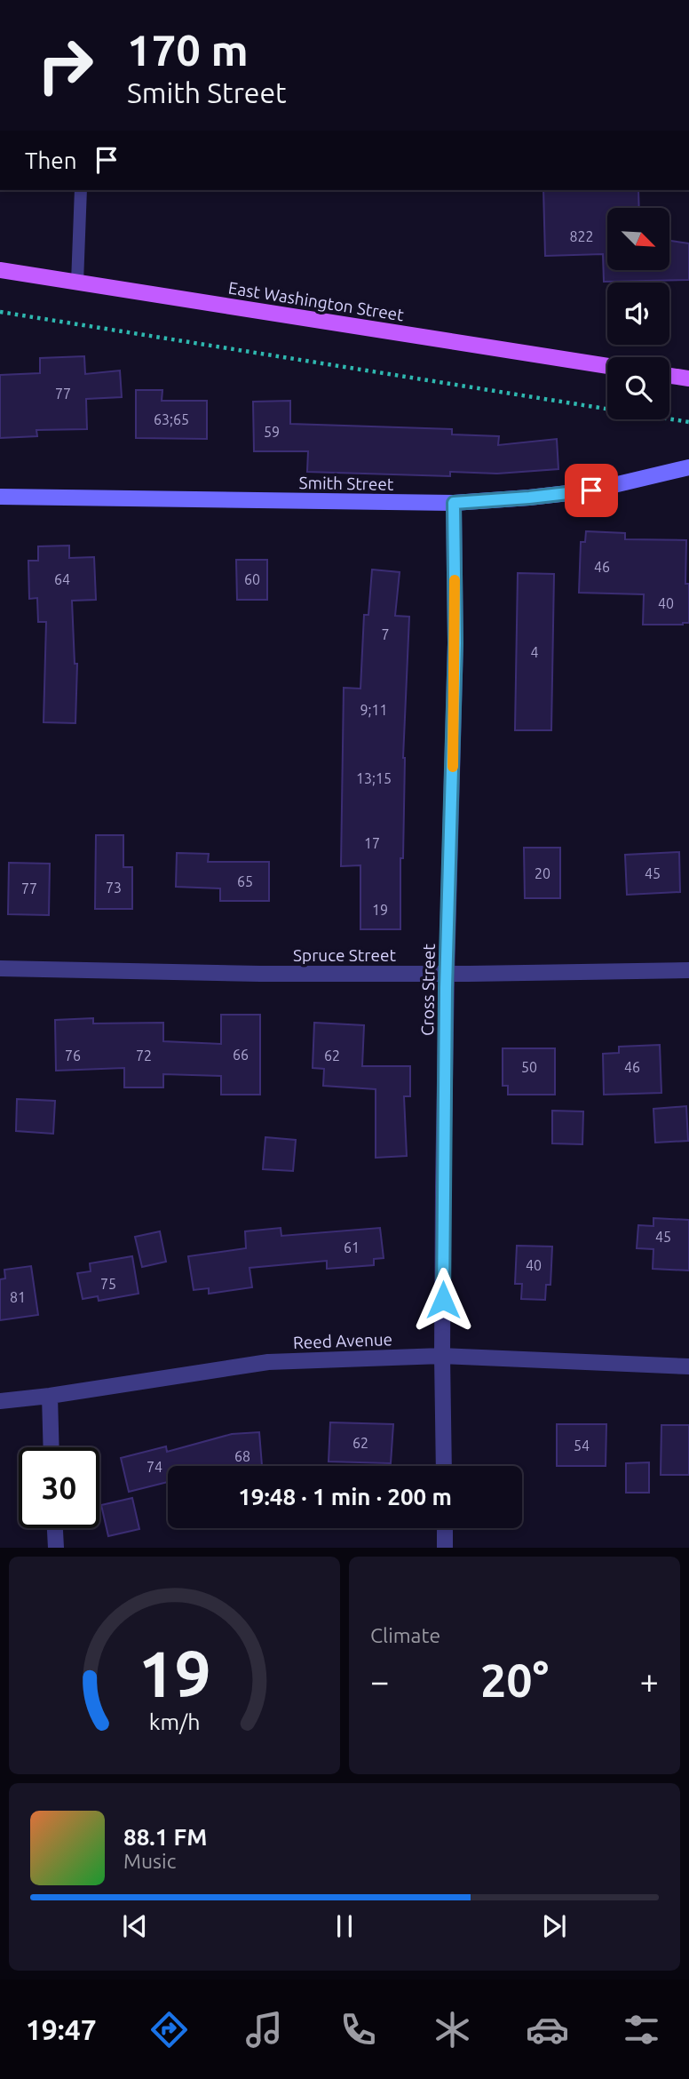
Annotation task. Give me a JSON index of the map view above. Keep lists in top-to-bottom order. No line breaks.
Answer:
{"streets":{"main road":["East Washington Street"],"street":["Smith Street","Spruce Street","Cross Street","Reed Avenue"]},"crossings":[["Smith Street","Cross Street"],["Spruce Street","Cross Street"],["Cross Street","Reed Avenue"]],"house_numbers":["822","77","63;65","59","46","64","60","40","7","4","9;11","13;15","17","20","45","65","73","77","19","66","76","72","62","50","46","45","61","40","75","81","62","54","68","74"],"north":"bottom right","page":{"turn":["170 m","Smith Street"],"then":"Then","limit":"30","trip":"19:48 · 1 min · 200 m","tile":"Climate","heat":["−","20°","+"],"song":["88.1 FM","Music"],"tabs":"19:47","gauge":["19","km/h"]}}
